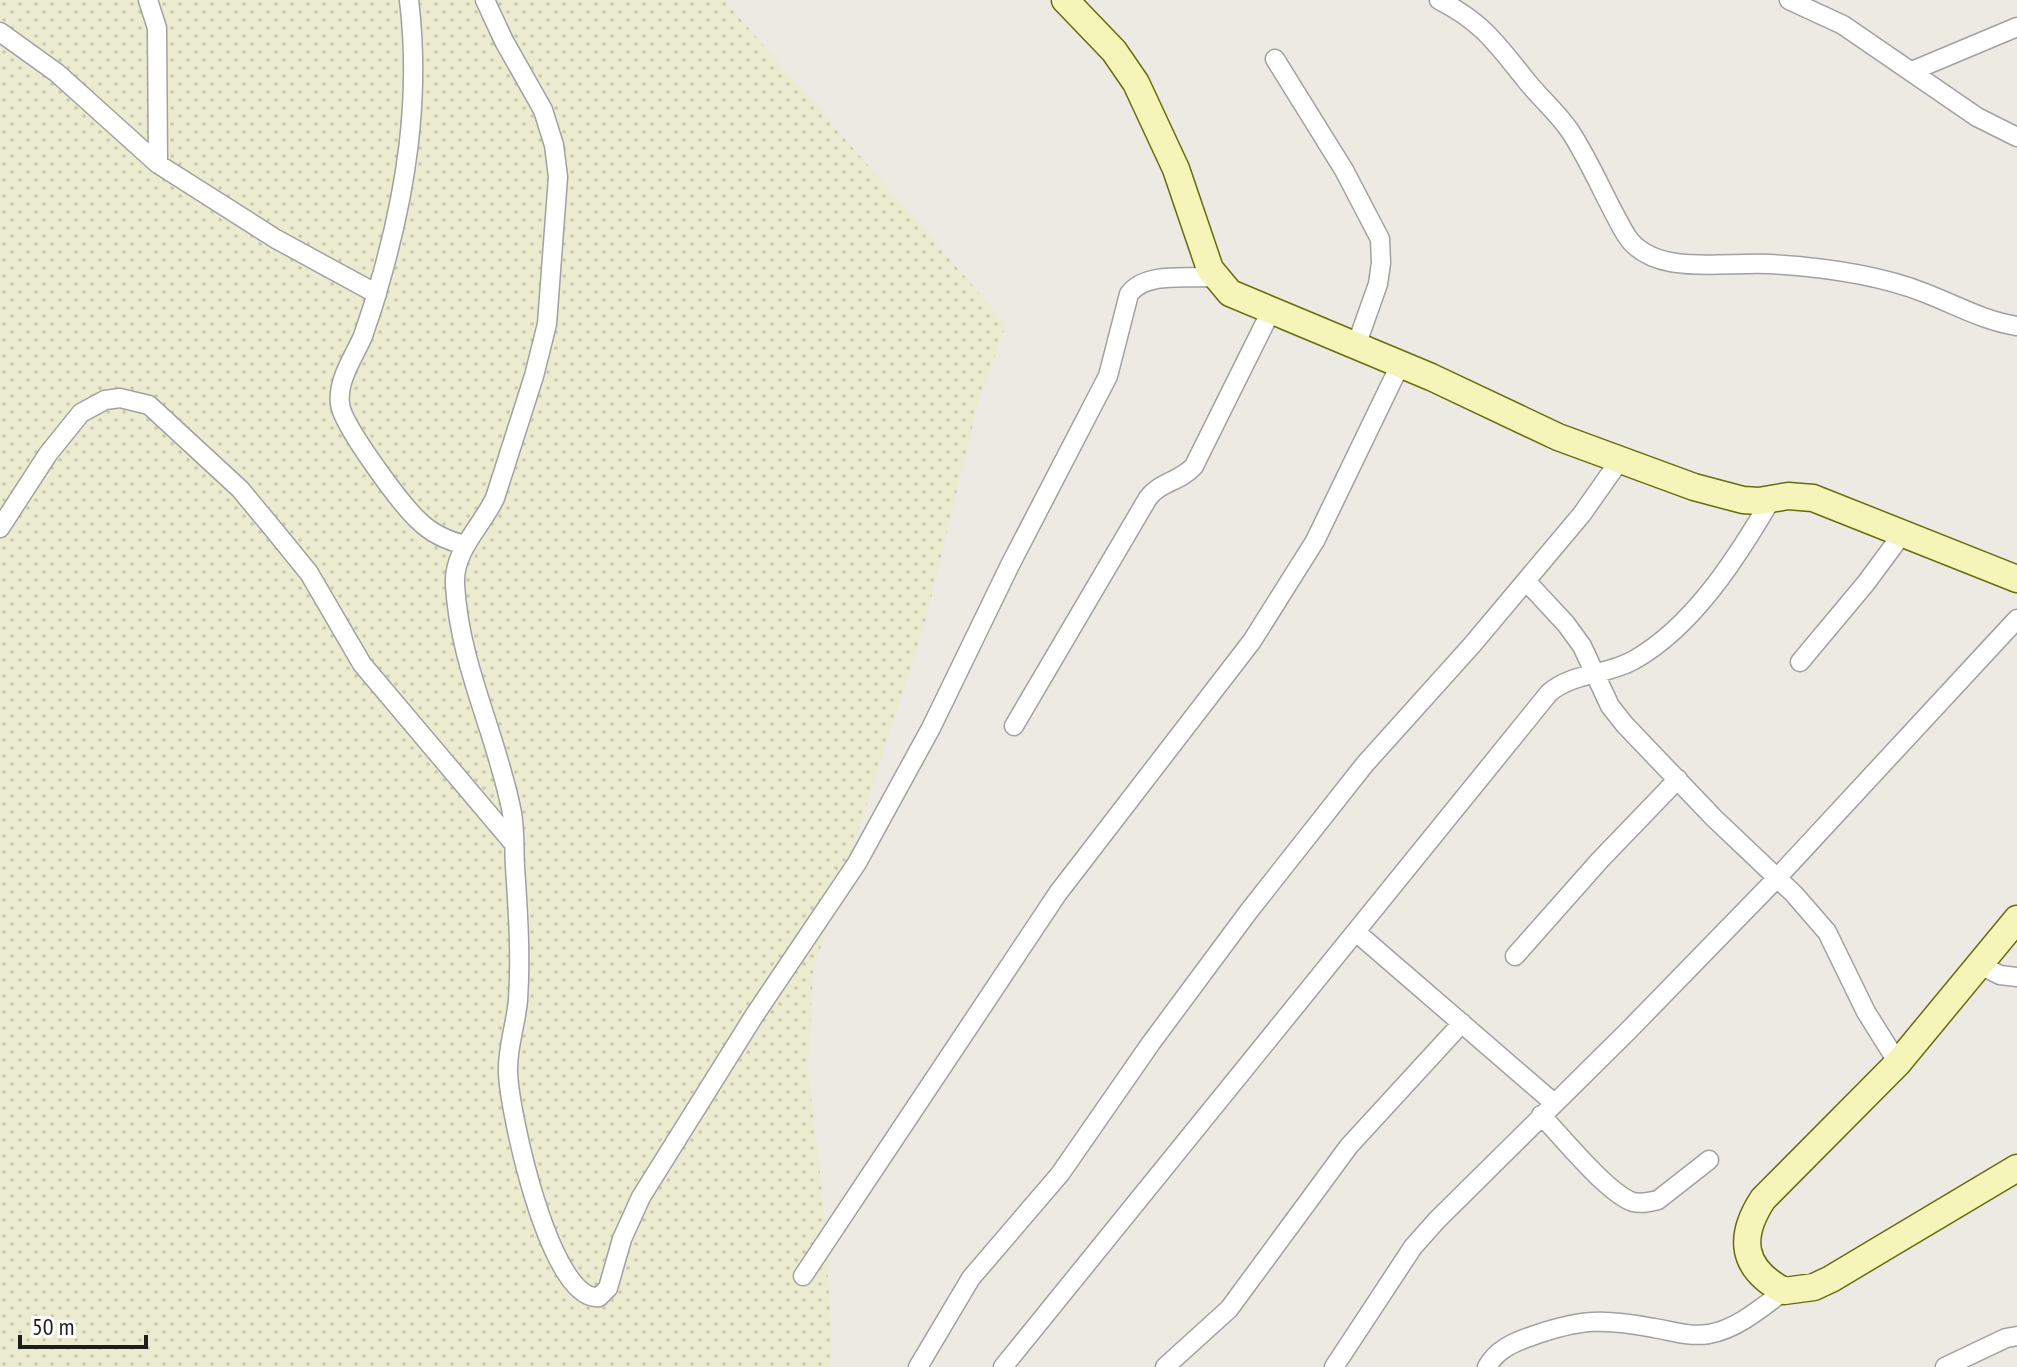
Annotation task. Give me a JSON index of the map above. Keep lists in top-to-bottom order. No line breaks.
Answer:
{"scale_bar":"50 m"}
